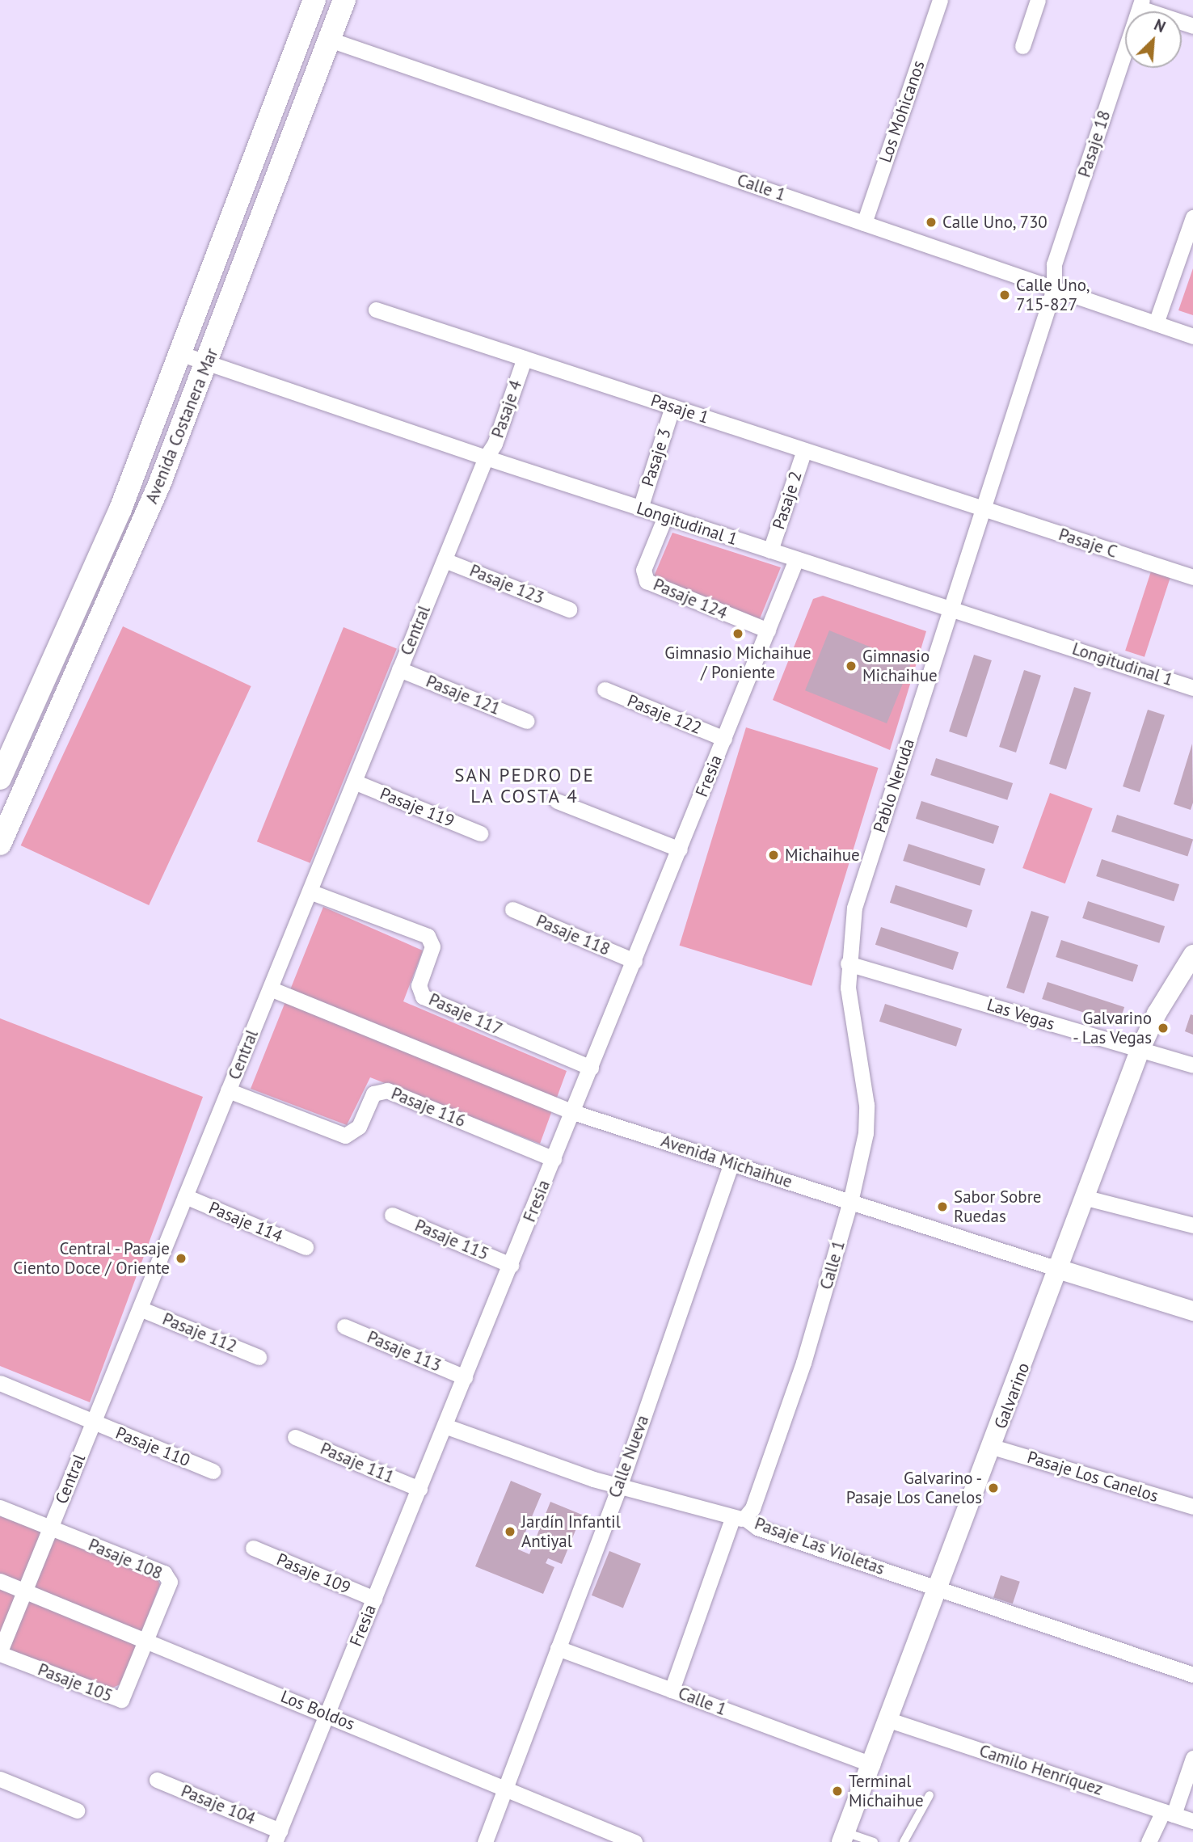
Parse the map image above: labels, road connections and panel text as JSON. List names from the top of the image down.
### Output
{
  "streets": {
    "main road": ["Avenida Costanera Mar"],
    "street": [
      "Los Mohicanos",
      "Pasaje 18",
      "Calle 1",
      "Pasaje 4",
      "Pasaje 1",
      "Pasaje 3",
      "Pasaje 2",
      "Longitudinal 1",
      "Pasaje C",
      "Pasaje 123",
      "Pasaje 124",
      "Central",
      "Pasaje 121",
      "Pasaje 122",
      "Fresia",
      "Pablo Neruda",
      "Pasaje 119",
      "Pasaje 118",
      "Pasaje 117",
      "Las Vegas",
      "Pasaje 116",
      "Avenida Michaihue",
      "Pasaje 114",
      "Pasaje 115",
      "Pasaje 112",
      "Pasaje 113",
      "Galvarino",
      "Pasaje 110",
      "Calle Nueva",
      "Pasaje 111",
      "Pasaje Los Canelos",
      "Pasaje Las Violetas",
      "Pasaje 108",
      "Pasaje 109",
      "Pasaje 105",
      "Los Boldos",
      "Camilo Henríquez",
      "Pasaje 104"
    ]
  },
  "crossings": [
    ["Los Mohicanos", "Calle 1"],
    ["Pasaje 18", "Calle 1"],
    ["Pasaje 18", "Pasaje 1"],
    ["Pasaje 18", "Pasaje C"],
    ["Pasaje 18", "Pablo Neruda"],
    ["Calle 1", "Avenida Costanera Mar"],
    ["Calle 1", "Pablo Neruda"],
    ["Calle 1", "Avenida Michaihue"],
    ["Calle 1", "Galvarino"],
    ["Calle 1", "Pasaje Las Violetas"],
    ["Pasaje 4", "Pasaje 1"],
    ["Pasaje 4", "Longitudinal 1"],
    ["Pasaje 4", "Central"],
    ["Pasaje 1", "Pasaje 3"],
    ["Pasaje 1", "Pasaje 2"],
    ["Pasaje 1", "Pasaje C"],
    ["Pasaje 1", "Pablo Neruda"],
    ["Avenida Costanera Mar", "Longitudinal 1"],
    ["Pasaje 3", "Longitudinal 1"],
    ["Pasaje 2", "Longitudinal 1"],
    ["Longitudinal 1", "Pasaje 124"],
    ["Longitudinal 1", "Central"],
    ["Longitudinal 1", "Fresia"],
    ["Longitudinal 1", "Pablo Neruda"],
    ["Pasaje C", "Pablo Neruda"],
    ["Pasaje 123", "Central"],
    ["Pasaje 124", "Fresia"],
    ["Central", "Pasaje 121"],
    ["Central", "Pasaje 119"],
    ["Central", "Pasaje 117"],
    ["Central", "Pasaje 116"],
    ["Central", "Avenida Michaihue"],
    ["Central", "Pasaje 114"],
    ["Central", "Pasaje 112"],
    ["Central", "Pasaje 110"],
    ["Central", "Pasaje 108"],
    ["Central", "Pasaje 105"],
    ["Central", "Los Boldos"],
    ["Pasaje 122", "Fresia"],
    ["Fresia", "Pasaje 118"],
    ["Fresia", "Pasaje 117"],
    ["Fresia", "Pasaje 116"],
    ["Fresia", "Avenida Michaihue"],
    ["Fresia", "Pasaje 115"],
    ["Fresia", "Pasaje 113"],
    ["Fresia", "Pasaje 111"],
    ["Fresia", "Pasaje Las Violetas"],
    ["Fresia", "Pasaje 109"],
    ["Fresia", "Los Boldos"],
    ["Fresia", "Pasaje 104"],
    ["Pablo Neruda", "Las Vegas"],
    ["Pablo Neruda", "Avenida Michaihue"],
    ["Las Vegas", "Galvarino"],
    ["Avenida Michaihue", "Galvarino"],
    ["Avenida Michaihue", "Calle Nueva"],
    ["Galvarino", "Pasaje Los Canelos"],
    ["Galvarino", "Pasaje Las Violetas"],
    ["Galvarino", "Camilo Henríquez"],
    ["Calle Nueva", "Pasaje Las Violetas"],
    ["Calle Nueva", "Los Boldos"],
    ["Pasaje 108", "Pasaje 105"],
    ["Pasaje 108", "Los Boldos"],
    ["Pasaje 105", "Los Boldos"]
  ],
  "districts": ["SAN PEDRO DE LA COSTA 4"],
  "places": [
    "Calle Uno, 730",
    "Calle Uno, 715-827",
    "Gimnasio Michaihue / Poniente",
    "Gimnasio Michaihue",
    "Michaihue",
    "Galvarino - Las Vegas",
    "Sabor Sobre Ruedas",
    "Central - Pasaje Ciento Doce / Oriente",
    "Galvarino - Pasaje Los Canelos",
    "Jardín Infantil Antiyal",
    "Terminal Michaihue"
  ],
  "north": "top right"
}
